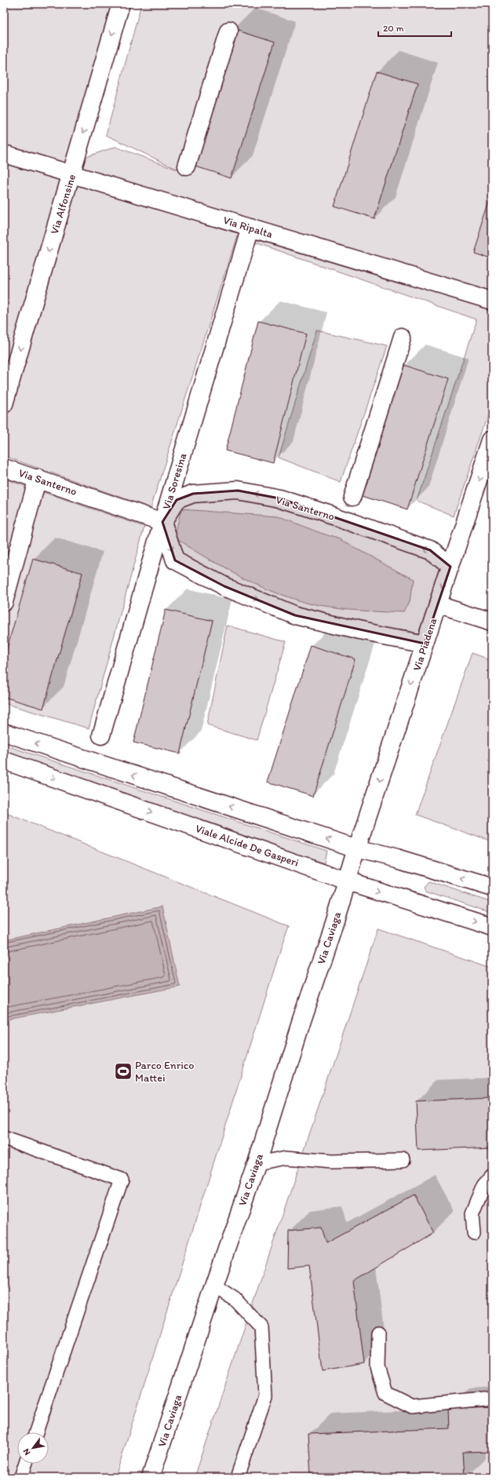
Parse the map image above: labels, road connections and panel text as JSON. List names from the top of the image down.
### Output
{
  "streets": {
    "street": [
      "Via Alfonsine",
      "Via Ripalta",
      "Via Soresina",
      "Via Santerno",
      "Via Piadena",
      "Viale Alcide De Gasperi",
      "Via Caviaga"
    ]
  },
  "crossings": [
    ["Via Alfonsine", "Via Ripalta"],
    ["Via Ripalta", "Via Soresina"],
    ["Via Soresina", "Via Santerno"],
    ["Via Santerno", "Via Piadena"],
    ["Via Piadena", "Viale Alcide De Gasperi"],
    ["Via Piadena", "Via Caviaga"],
    ["Viale Alcide De Gasperi", "Via Caviaga"]
  ],
  "one_way": ["Via Piadena"],
  "places": {
    "sports": ["Parco Enrico Mattei"]
  },
  "scale_bar": "20 m",
  "north": "bottom left"
}
